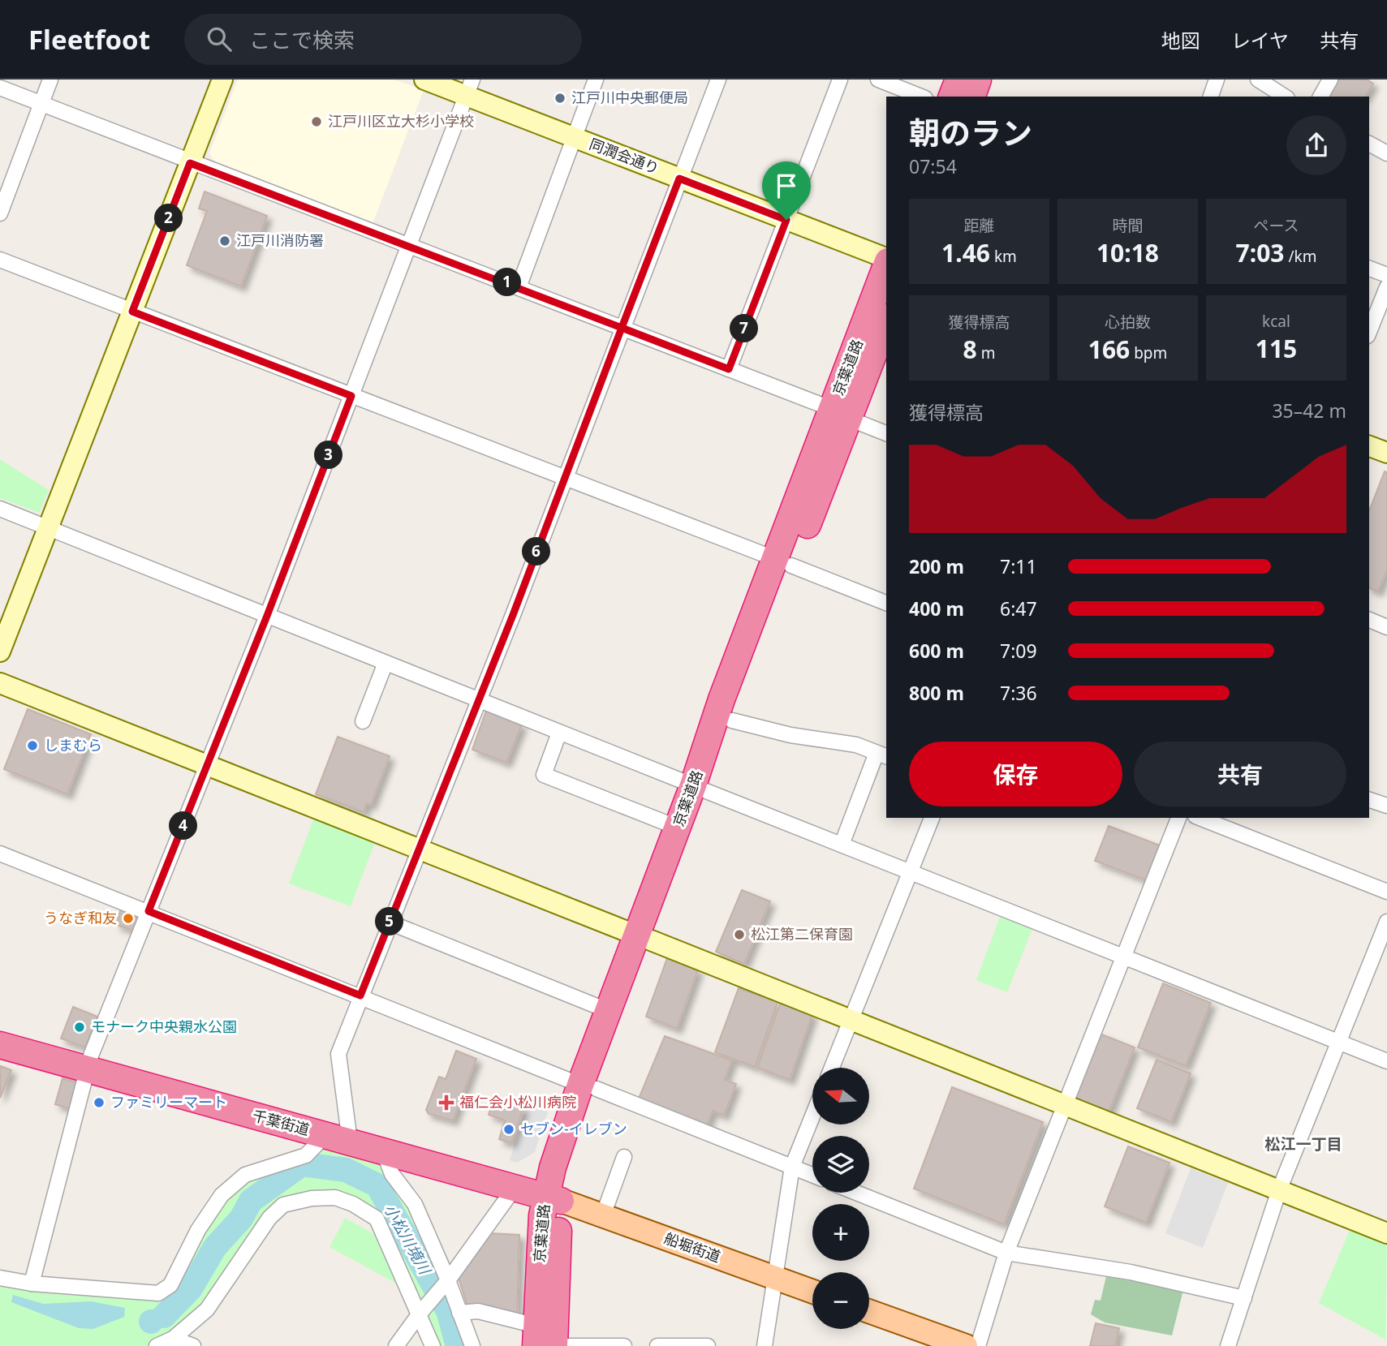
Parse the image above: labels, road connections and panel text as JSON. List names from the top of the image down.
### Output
{
  "streets": {
    "highway": ["京葉道路", "千葉街道"],
    "main road": ["船堀街道"],
    "street": ["同潤会通り"]
  },
  "crossings": [
    ["京葉道路", "千葉街道"],
    ["京葉道路", "船堀街道"],
    ["千葉街道", "船堀街道"]
  ],
  "districts": ["松江一丁目"],
  "water": ["小松川境川"],
  "places": {
    "other": [
      "江戸川中央郵便局",
      "江戸川区立大杉小学校",
      "江戸川消防署",
      "しまむら",
      "うなぎ和友",
      "松江第二保育園",
      "モナーク中央親水公園",
      "ファミリーマート",
      "セブン-イレブン"
    ],
    "health": ["福仁会小松川病院"]
  },
  "north": "left",
  "page": {
    "header": "Fleetfoot",
    "search": "ここで検索",
    "nav": ["地図", "レイヤ", "共有"],
    "heading": ["朝のラン", "07:54"],
    "stats": [
      ["距離", "1.46 km"],
      ["時間", "10:18"],
      ["ペース", "7:03 /km"],
      ["獲得標高", "8 m"],
      ["心拍数", "166 bpm"],
      ["kcal", "115"]
    ],
    "pins": [
      "2",
      "1",
      "7",
      "3",
      "6",
      "4",
      "5"
    ],
    "chart": ["獲得標高", "35–42 m"],
    "list": [
      {
        "name": "200 m",
        "note": "7:11"
      },
      {
        "name": "400 m",
        "note": "6:47"
      },
      {
        "name": "600 m",
        "note": "7:09"
      },
      {
        "name": "800 m",
        "note": "7:36"
      }
    ],
    "buttons": ["保存", "共有"],
    "map_buttons": ["+", "−"]
  }
}
